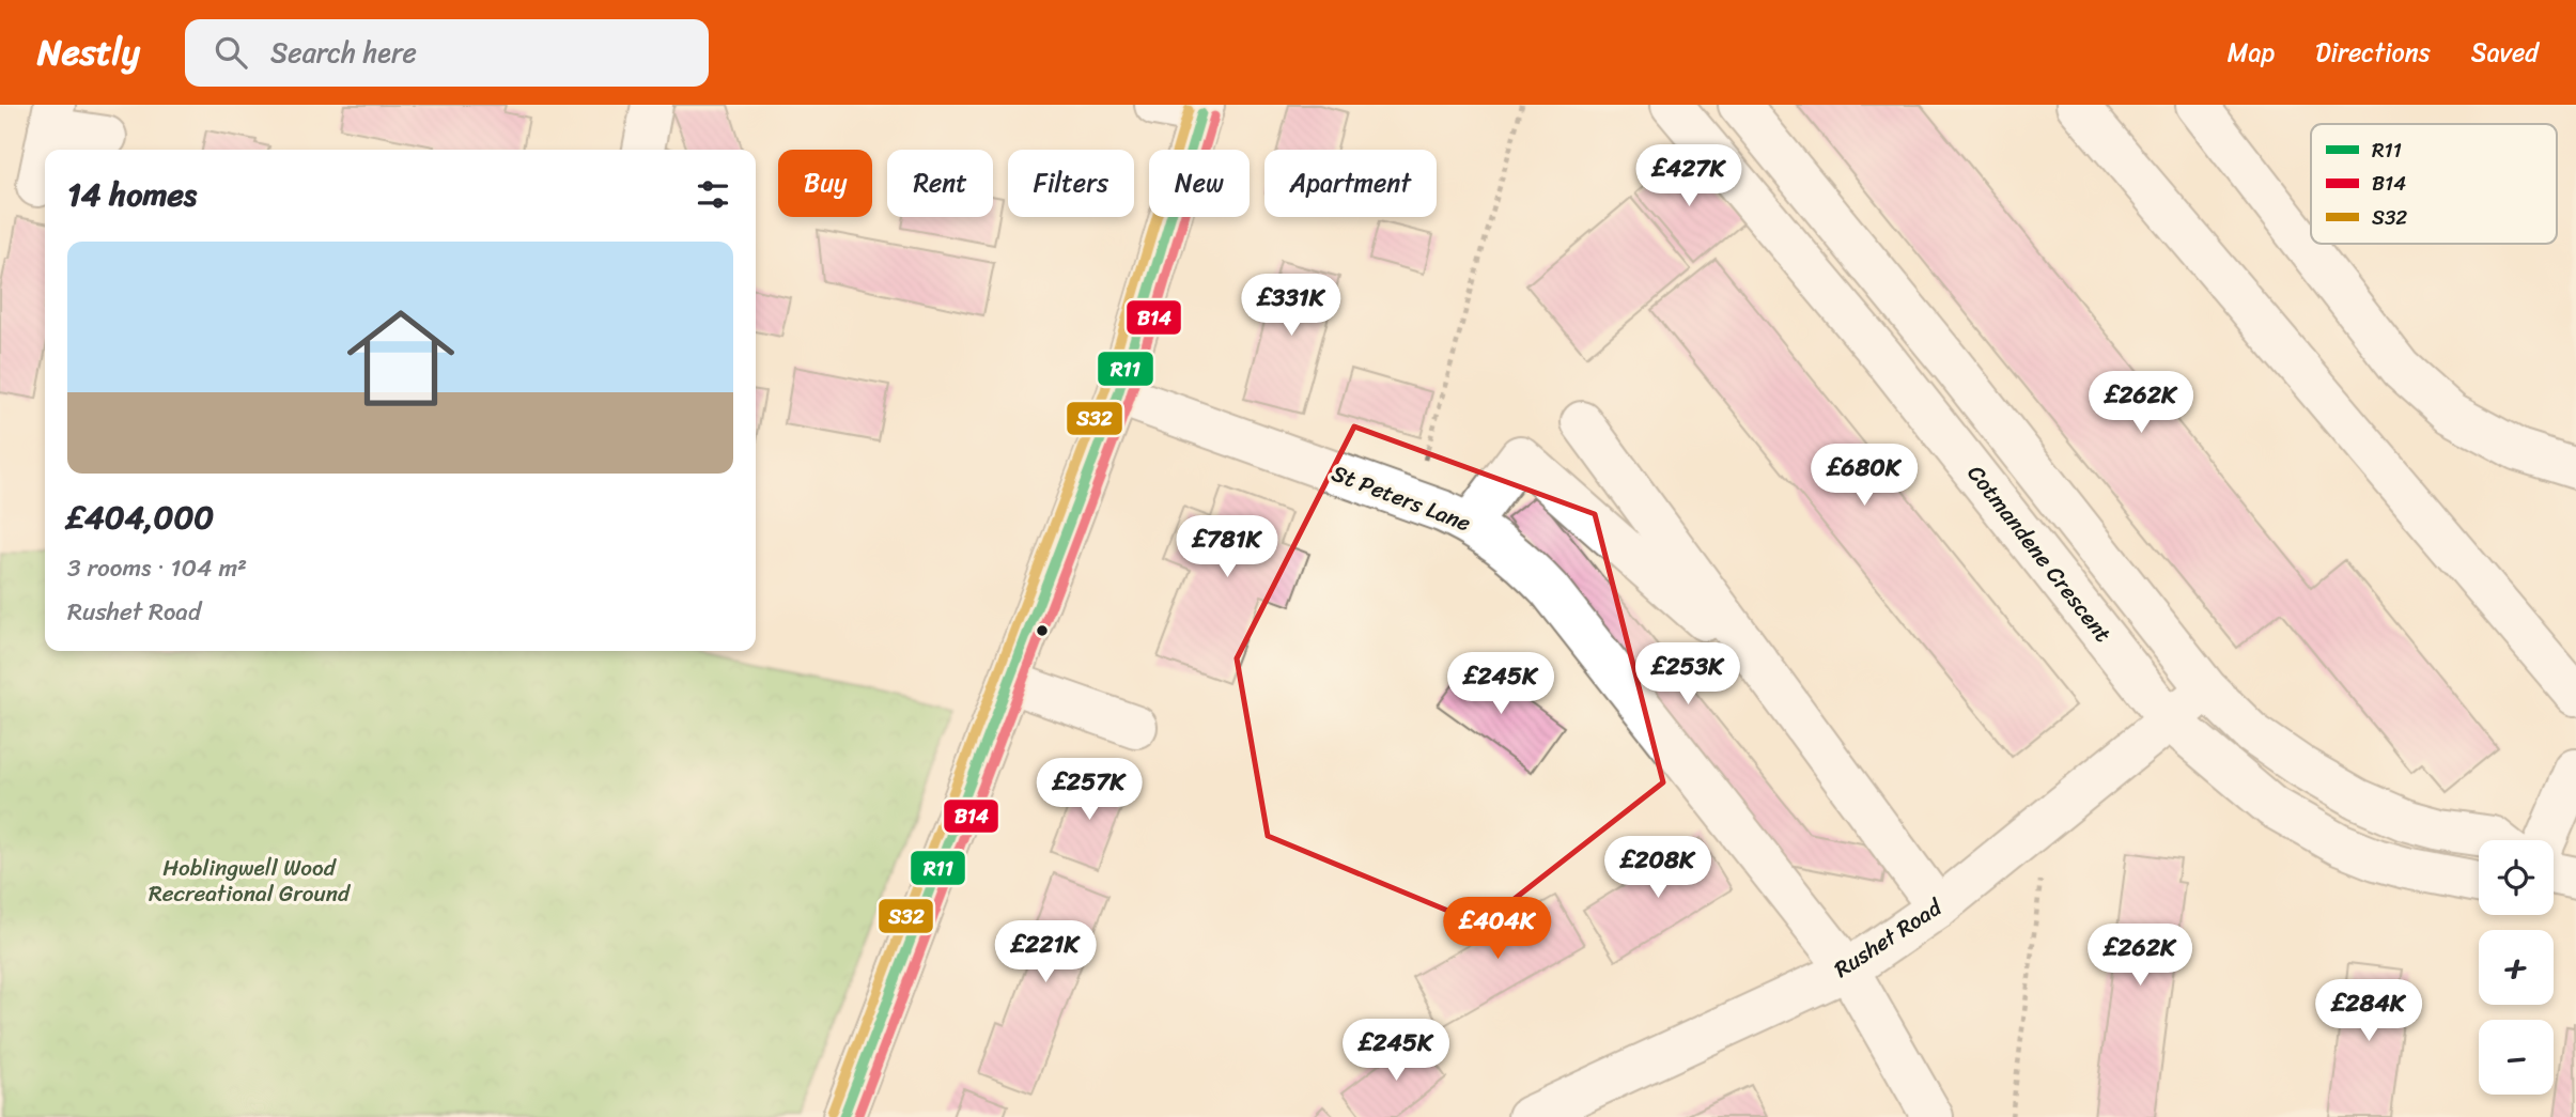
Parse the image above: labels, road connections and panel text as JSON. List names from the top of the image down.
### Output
{
  "streets": {
    "street": ["St Peters Lane", "Cotmandene Crescent", "Rushet Road"]
  },
  "crossings": [
    ["St Peters Lane", "Rushet Road"],
    ["Cotmandene Crescent", "Rushet Road"]
  ],
  "parks": ["Hoblingwell Wood Recreational Ground"],
  "lines": ["transit line S32", "transit line R11", "transit line B14"],
  "legend": ["R11", "B14", "S32"],
  "page": {
    "header": "Nestly",
    "search": "Search here",
    "nav": ["Map", "Directions", "Saved"],
    "price": [
      "£427K",
      "£331K",
      "£262K",
      "£680K",
      "£781K",
      "£253K",
      "£245K",
      "£257K",
      "£208K",
      "£404K",
      "£221K",
      "£262K",
      "£284K",
      "£245K"
    ],
    "chip": [
      "Buy",
      "Rent",
      "Filters",
      "New",
      "Apartment"
    ],
    "heading": "14 homes",
    "list": [
      {
        "name": "£404,000",
        "note": "3 rooms · 104 m² · Rushet Road"
      }
    ],
    "map_buttons": ["+", "−"]
  }
}
